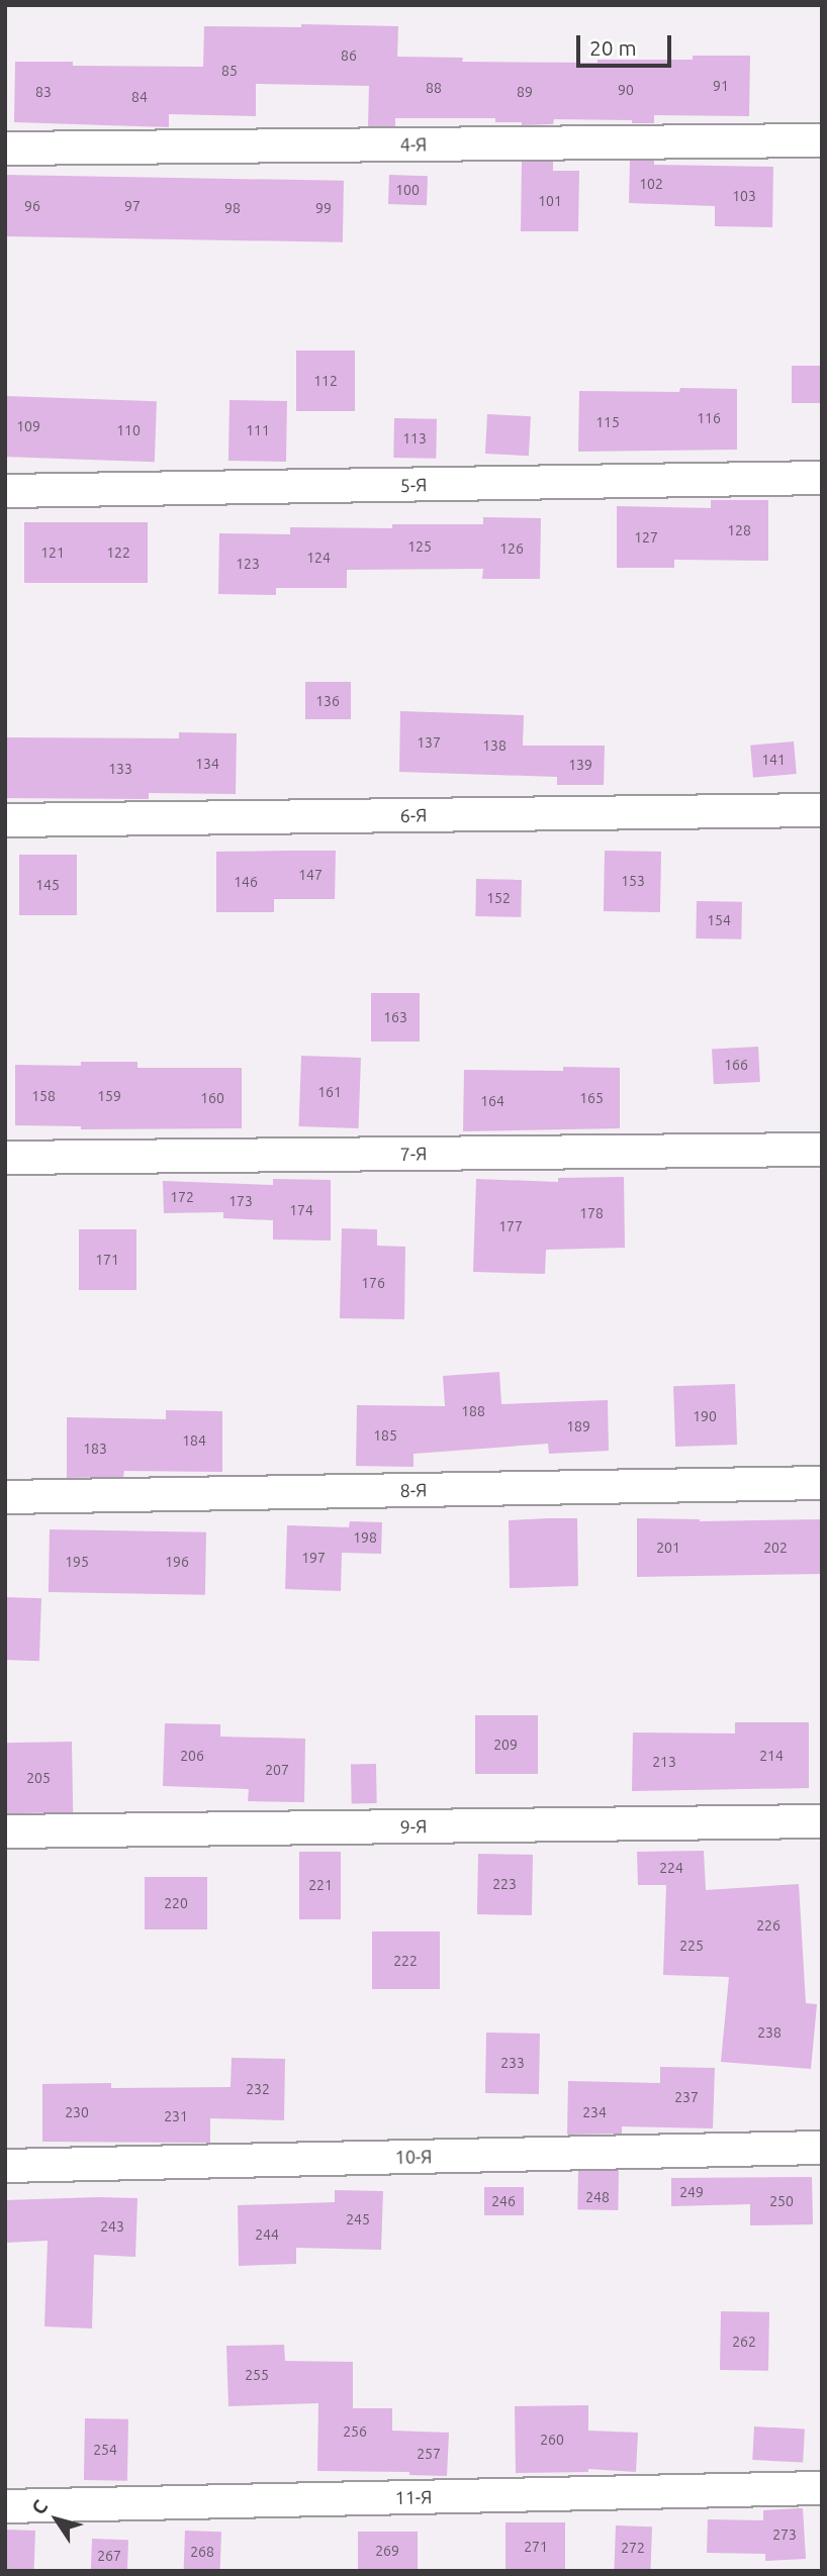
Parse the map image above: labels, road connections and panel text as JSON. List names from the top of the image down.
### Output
{
  "streets": {
    "street": [
      "4-Я",
      "5-Я",
      "6-Я",
      "7-Я",
      "8-Я",
      "9-Я",
      "10-Я",
      "11-Я"
    ]
  },
  "house_numbers": [
    "86",
    "85",
    "91",
    "88",
    "90",
    "83",
    "89",
    "84",
    "102",
    "100",
    "103",
    "101",
    "96",
    "97",
    "98",
    "99",
    "112",
    "116",
    "115",
    "109",
    "110",
    "111",
    "113",
    "128",
    "127",
    "125",
    "126",
    "121",
    "122",
    "124",
    "123",
    "136",
    "137",
    "138",
    "141",
    "134",
    "139",
    "133",
    "147",
    "153",
    "146",
    "145",
    "152",
    "154",
    "163",
    "166",
    "161",
    "158",
    "159",
    "160",
    "165",
    "164",
    "172",
    "173",
    "174",
    "178",
    "177",
    "171",
    "176",
    "188",
    "190",
    "189",
    "185",
    "184",
    "183",
    "198",
    "201",
    "202",
    "197",
    "195",
    "196",
    "209",
    "206",
    "214",
    "213",
    "207",
    "205",
    "224",
    "223",
    "221",
    "220",
    "226",
    "225",
    "222",
    "238",
    "233",
    "232",
    "237",
    "230",
    "234",
    "231",
    "249",
    "248",
    "246",
    "250",
    "245",
    "243",
    "244",
    "262",
    "255",
    "256",
    "260",
    "254",
    "257",
    "273",
    "271",
    "272",
    "269",
    "268",
    "267"
  ],
  "scale_bar": "20 m",
  "north": "top left"
}
